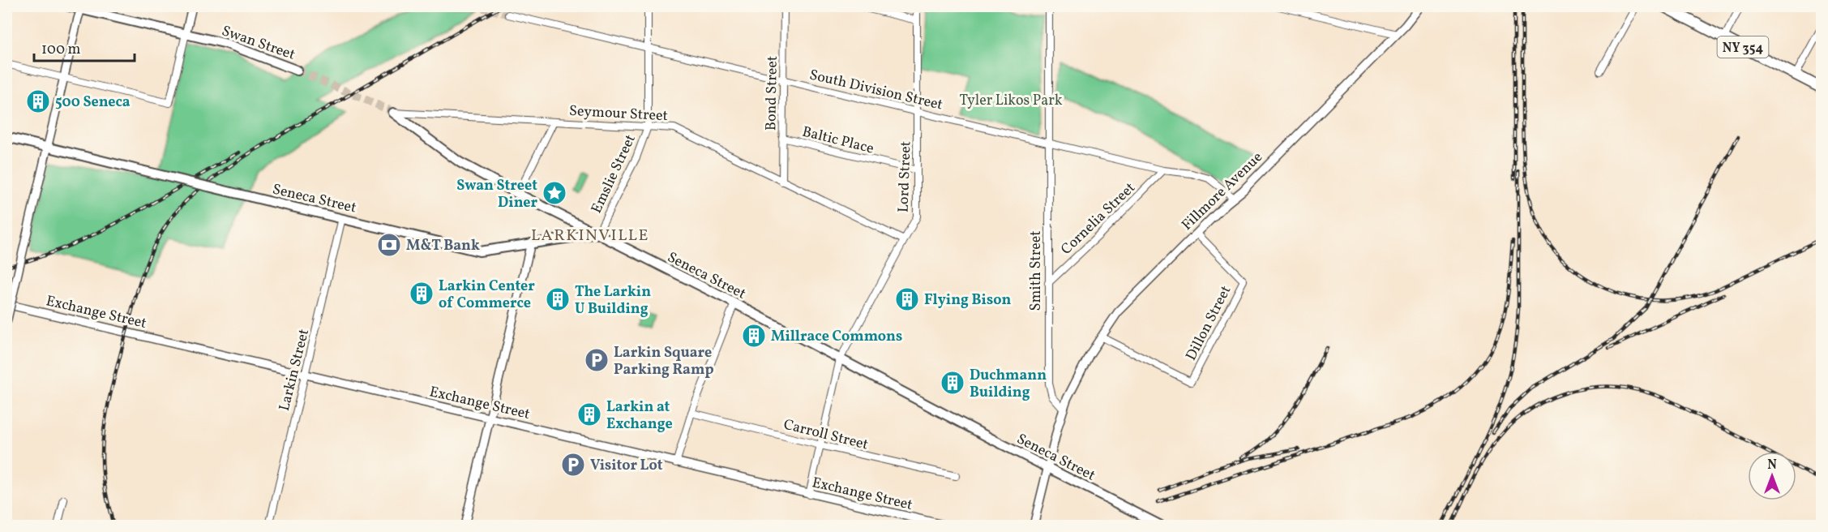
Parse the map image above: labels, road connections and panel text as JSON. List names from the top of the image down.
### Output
{
  "streets": {
    "main road": ["Swan Street", "NY 354", "Seneca Street"],
    "street": [
      "South Division Street",
      "Bond Street",
      "Seymour Street",
      "Baltic Place",
      "Emslie Street",
      "Lord Street",
      "Fillmore Avenue",
      "Cornelia Street",
      "Smith Street",
      "Exchange Street",
      "Dillon Street",
      "Larkin Street",
      "Carroll Street"
    ]
  },
  "crossings": [
    ["South Division Street", "Bond Street"],
    ["South Division Street", "Emslie Street"],
    ["South Division Street", "Lord Street"],
    ["South Division Street", "Fillmore Avenue"],
    ["South Division Street", "Cornelia Street"],
    ["South Division Street", "Smith Street"],
    ["Bond Street", "Seymour Street"],
    ["Bond Street", "Baltic Place"],
    ["Seymour Street", "Emslie Street"],
    ["Seymour Street", "Lord Street"],
    ["Baltic Place", "Lord Street"],
    ["Emslie Street", "Seneca Street"],
    ["Lord Street", "Seneca Street"],
    ["Lord Street", "Exchange Street"],
    ["Lord Street", "Carroll Street"],
    ["Fillmore Avenue", "Smith Street"],
    ["Fillmore Avenue", "Dillon Street"],
    ["Seneca Street", "Larkin Street"],
    ["Cornelia Street", "Smith Street"],
    ["Exchange Street", "Larkin Street"]
  ],
  "districts": ["LARKINVILLE"],
  "parks": ["Tyler Likos Park"],
  "places": {
    "building": [
      "500 Seneca",
      "Larkin Center of Commerce",
      "The Larkin U Building",
      "Flying Bison",
      "Millrace Commons",
      "Duchmann Building",
      "Larkin at Exchange"
    ],
    "place": ["Swan Street Diner"],
    "bank": ["M&T Bank"],
    "parking": ["Larkin Square Parking Ramp", "Visitor Lot"]
  },
  "scale_bar": "100 m",
  "north": "top"
}
